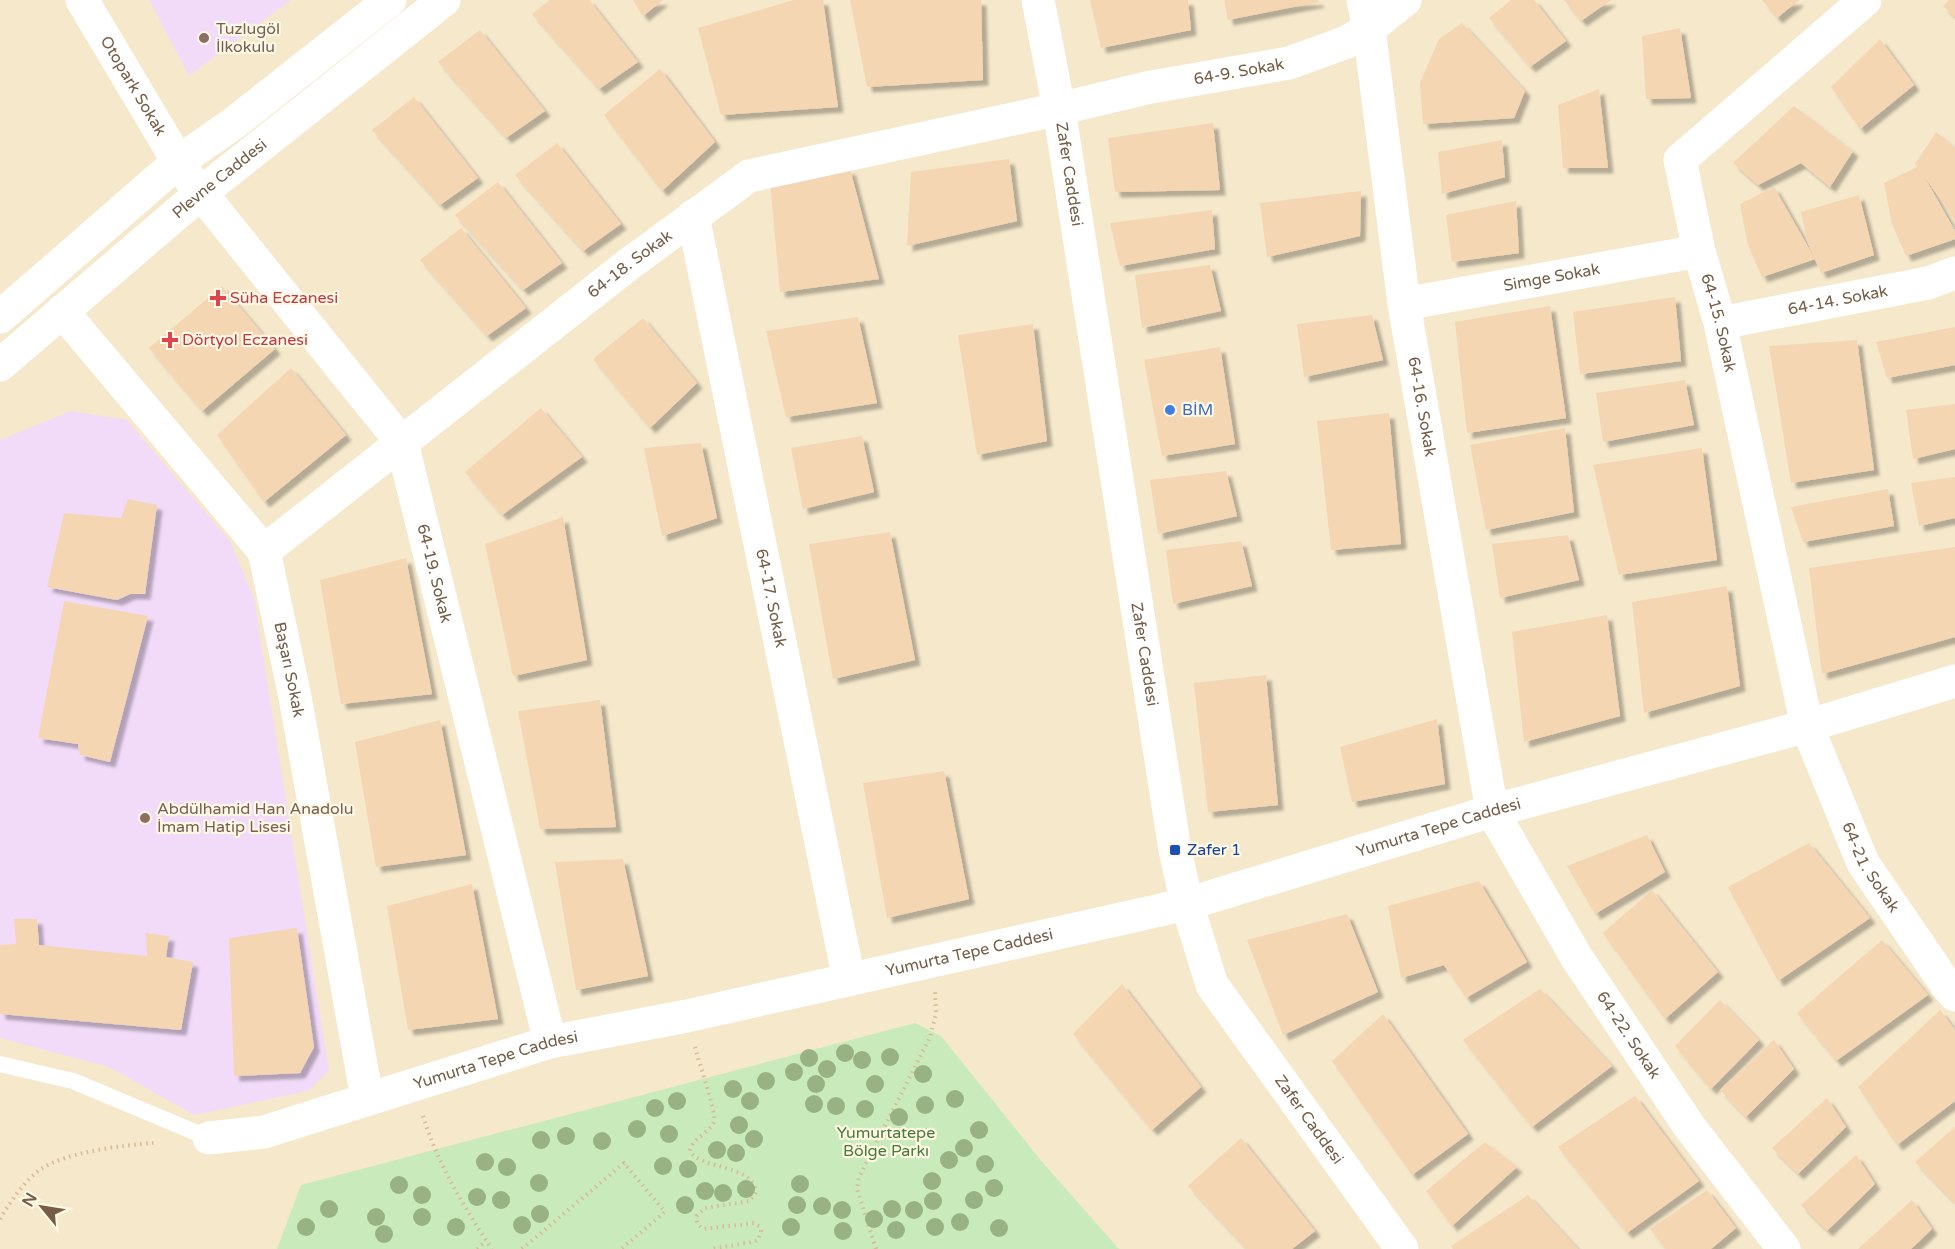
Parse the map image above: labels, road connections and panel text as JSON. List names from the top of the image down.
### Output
{
  "streets": {
    "street": [
      "64-9. Sokak",
      "Otopark Sokak",
      "Zafer Caddesi",
      "Plevne Caddesi",
      "64-18. Sokak",
      "Simge Sokak",
      "64-14. Sokak",
      "64-15. Sokak",
      "64-16. Sokak",
      "64-19. Sokak",
      "64-17. Sokak",
      "Başarı Sokak",
      "Yumurta Tepe Caddesi",
      "64-21. Sokak",
      "64-22. Sokak"
    ]
  },
  "crossings": [
    ["64-9. Sokak", "Zafer Caddesi"],
    ["64-9. Sokak", "64-18. Sokak"],
    ["64-9. Sokak", "64-16. Sokak"],
    ["Otopark Sokak", "Plevne Caddesi"],
    ["Otopark Sokak", "64-19. Sokak"],
    ["Zafer Caddesi", "64-18. Sokak"],
    ["Zafer Caddesi", "Yumurta Tepe Caddesi"],
    ["Plevne Caddesi", "64-19. Sokak"],
    ["Plevne Caddesi", "Başarı Sokak"],
    ["64-18. Sokak", "64-19. Sokak"],
    ["64-18. Sokak", "64-17. Sokak"],
    ["64-18. Sokak", "Başarı Sokak"],
    ["Simge Sokak", "64-15. Sokak"],
    ["Simge Sokak", "64-16. Sokak"],
    ["64-14. Sokak", "64-15. Sokak"],
    ["64-15. Sokak", "Yumurta Tepe Caddesi"],
    ["64-15. Sokak", "64-21. Sokak"],
    ["64-16. Sokak", "Yumurta Tepe Caddesi"],
    ["64-16. Sokak", "64-22. Sokak"],
    ["64-19. Sokak", "Yumurta Tepe Caddesi"],
    ["64-17. Sokak", "Yumurta Tepe Caddesi"],
    ["Başarı Sokak", "Yumurta Tepe Caddesi"],
    ["Yumurta Tepe Caddesi", "64-21. Sokak"],
    ["Yumurta Tepe Caddesi", "64-22. Sokak"]
  ],
  "parks": ["Yumurtatepe Bölge Parkı"],
  "places": {
    "other": ["Tuzlugöl İlkokulu", "BİM", "Abdülhamid Han Anadolu İmam Hatip Lisesi"],
    "health": ["Süha Eczanesi", "Dörtyol Eczanesi"],
    "transit": ["Zafer 1"]
  },
  "north": "top left"
}
